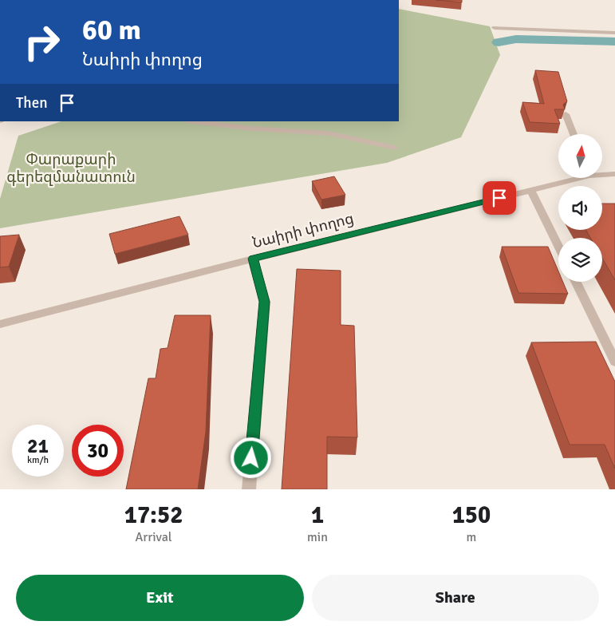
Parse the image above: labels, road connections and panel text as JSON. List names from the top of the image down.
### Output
{
  "streets": {
    "street": ["Նաիրի փողոց"]
  },
  "parks": ["Փարաքարի գերեզմանատուն"],
  "north": "top",
  "page": {
    "turn": ["60 m", "Նաիրի փողոց"],
    "then": "Then",
    "speed": "21 km/h",
    "limit": "30",
    "eta": [
      "17:52",
      "Arrival",
      "1",
      "min",
      "150",
      "m"
    ],
    "buttons": ["Exit", "Share"]
  }
}
